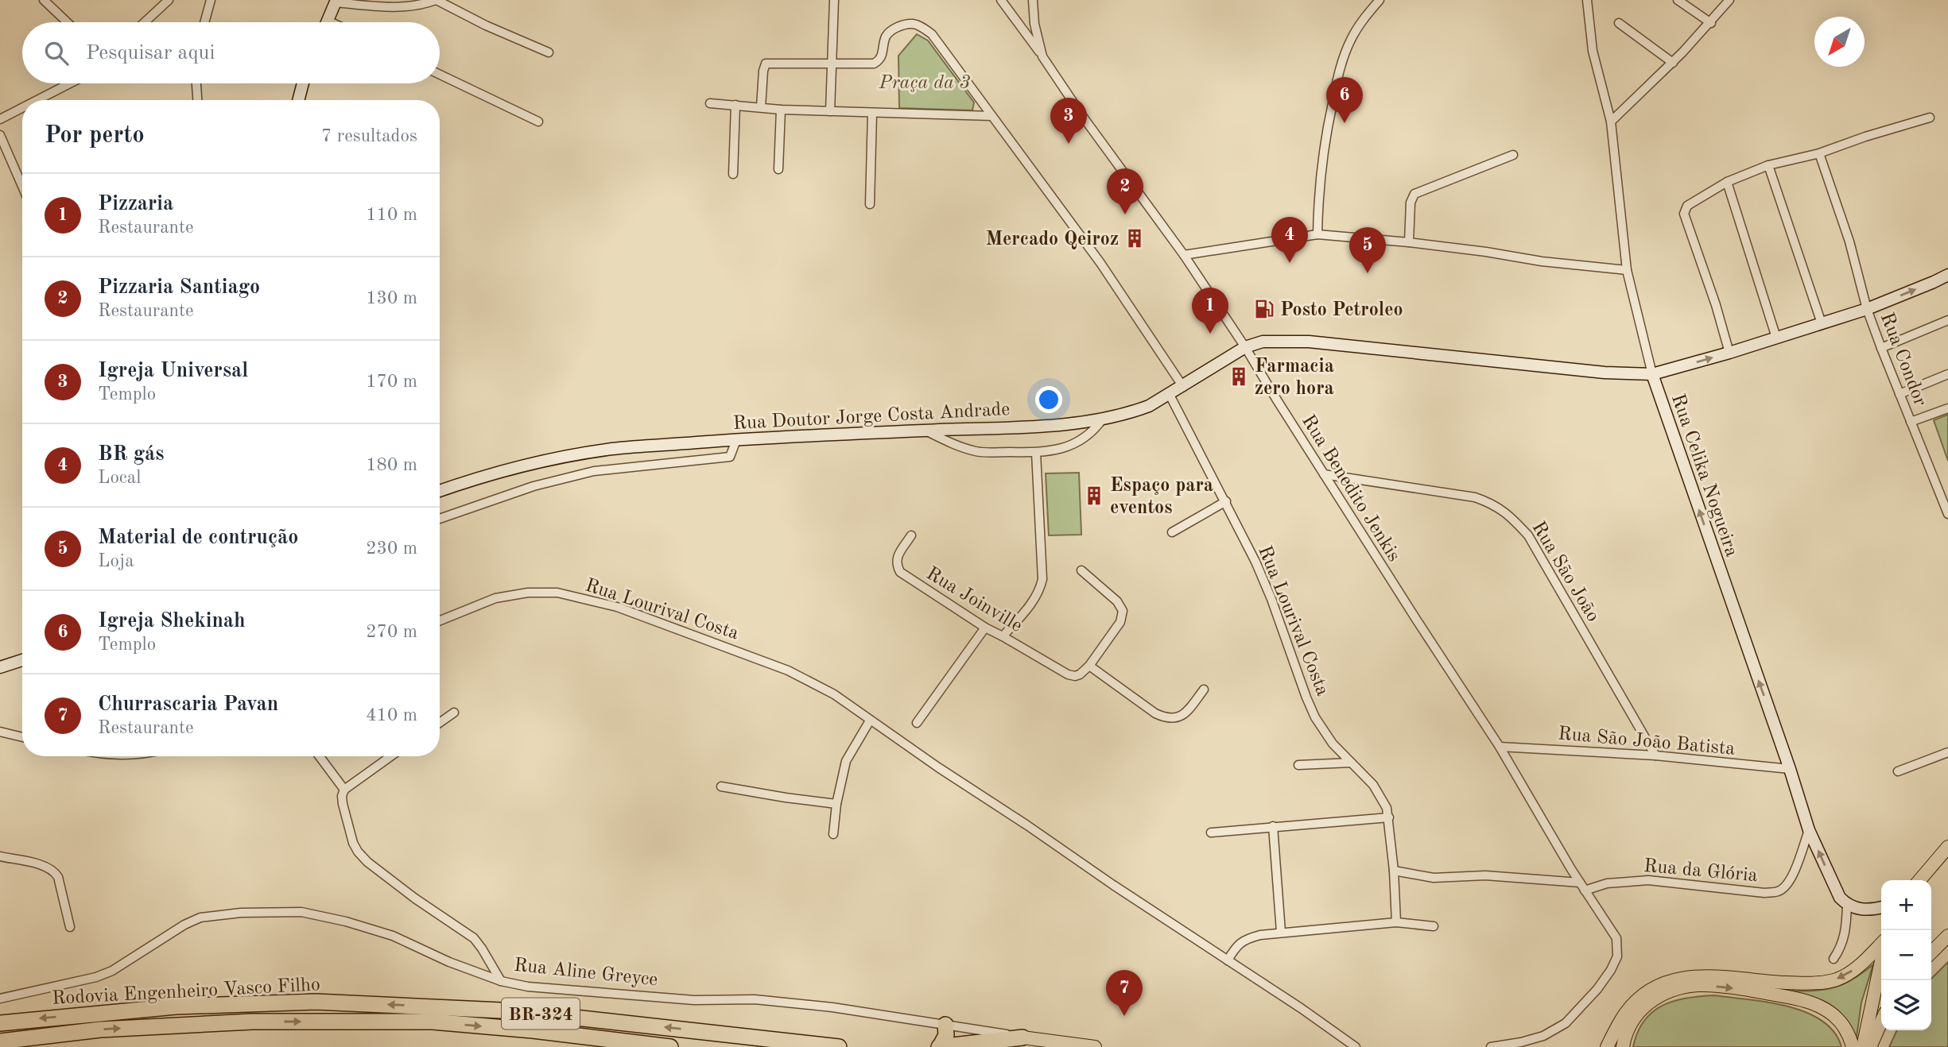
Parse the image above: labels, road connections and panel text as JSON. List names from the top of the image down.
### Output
{
  "streets": {
    "highway": ["Rodovia Engenheiro Vasco Filho", "BR-324"],
    "main road": ["Rua Doutor Jorge Costa Andrade", "Rua Celika Nogueira", "Rua Aline Greyce"],
    "street": [
      "Rua Condor",
      "Rua Benedito Jenkis",
      "Rua São João",
      "Rua Joinville",
      "Rua Lourival Costa",
      "Rua São João Batista",
      "Rua da Glória"
    ]
  },
  "crossings": [
    ["Rua Condor", "Rua Doutor Jorge Costa Andrade"],
    ["Rua Doutor Jorge Costa Andrade", "Rua Celika Nogueira"],
    ["Rua Doutor Jorge Costa Andrade", "Rua Benedito Jenkis"],
    ["Rua Doutor Jorge Costa Andrade", "Rua Lourival Costa"],
    ["Rua Celika Nogueira", "Rua São João Batista"],
    ["Rua Celika Nogueira", "Rua da Glória"],
    ["Rua Benedito Jenkis", "Rua São João"],
    ["Rua Benedito Jenkis", "Rua São João Batista"],
    ["Rua Benedito Jenkis", "Rua da Glória"],
    ["Rua São João", "Rua São João Batista"],
    ["Rua Lourival Costa", "Rua da Glória"]
  ],
  "one_way": ["Rua Celika Nogueira"],
  "parks": ["Praça da 3"],
  "places": {
    "building": ["Mercado Qeiroz", "Farmacia zero hora", "Espaço para eventos"],
    "fuel station": ["Posto Petroleo"]
  },
  "north": "bottom left",
  "page": {
    "search": "Pesquisar aqui",
    "pins": [
      "6",
      "3",
      "2",
      "4",
      "5",
      "1",
      "7"
    ],
    "heading": ["Por perto", "7 resultados"],
    "list": [
      {
        "mark": "1",
        "name": "Pizzaria",
        "note": "Restaurante",
        "value": "110 m"
      },
      {
        "mark": "2",
        "name": "Pizzaria Santiago",
        "note": "Restaurante",
        "value": "130 m"
      },
      {
        "mark": "3",
        "name": "Igreja Universal",
        "note": "Templo",
        "value": "170 m"
      },
      {
        "mark": "4",
        "name": "BR gás",
        "note": "Local",
        "value": "180 m"
      },
      {
        "mark": "5",
        "name": "Material de contrução",
        "note": "Loja",
        "value": "230 m"
      },
      {
        "mark": "6",
        "name": "Igreja Shekinah",
        "note": "Templo",
        "value": "270 m"
      },
      {
        "mark": "7",
        "name": "Churrascaria Pavan",
        "note": "Restaurante",
        "value": "410 m"
      }
    ],
    "map_buttons": ["+", "−"]
  }
}
